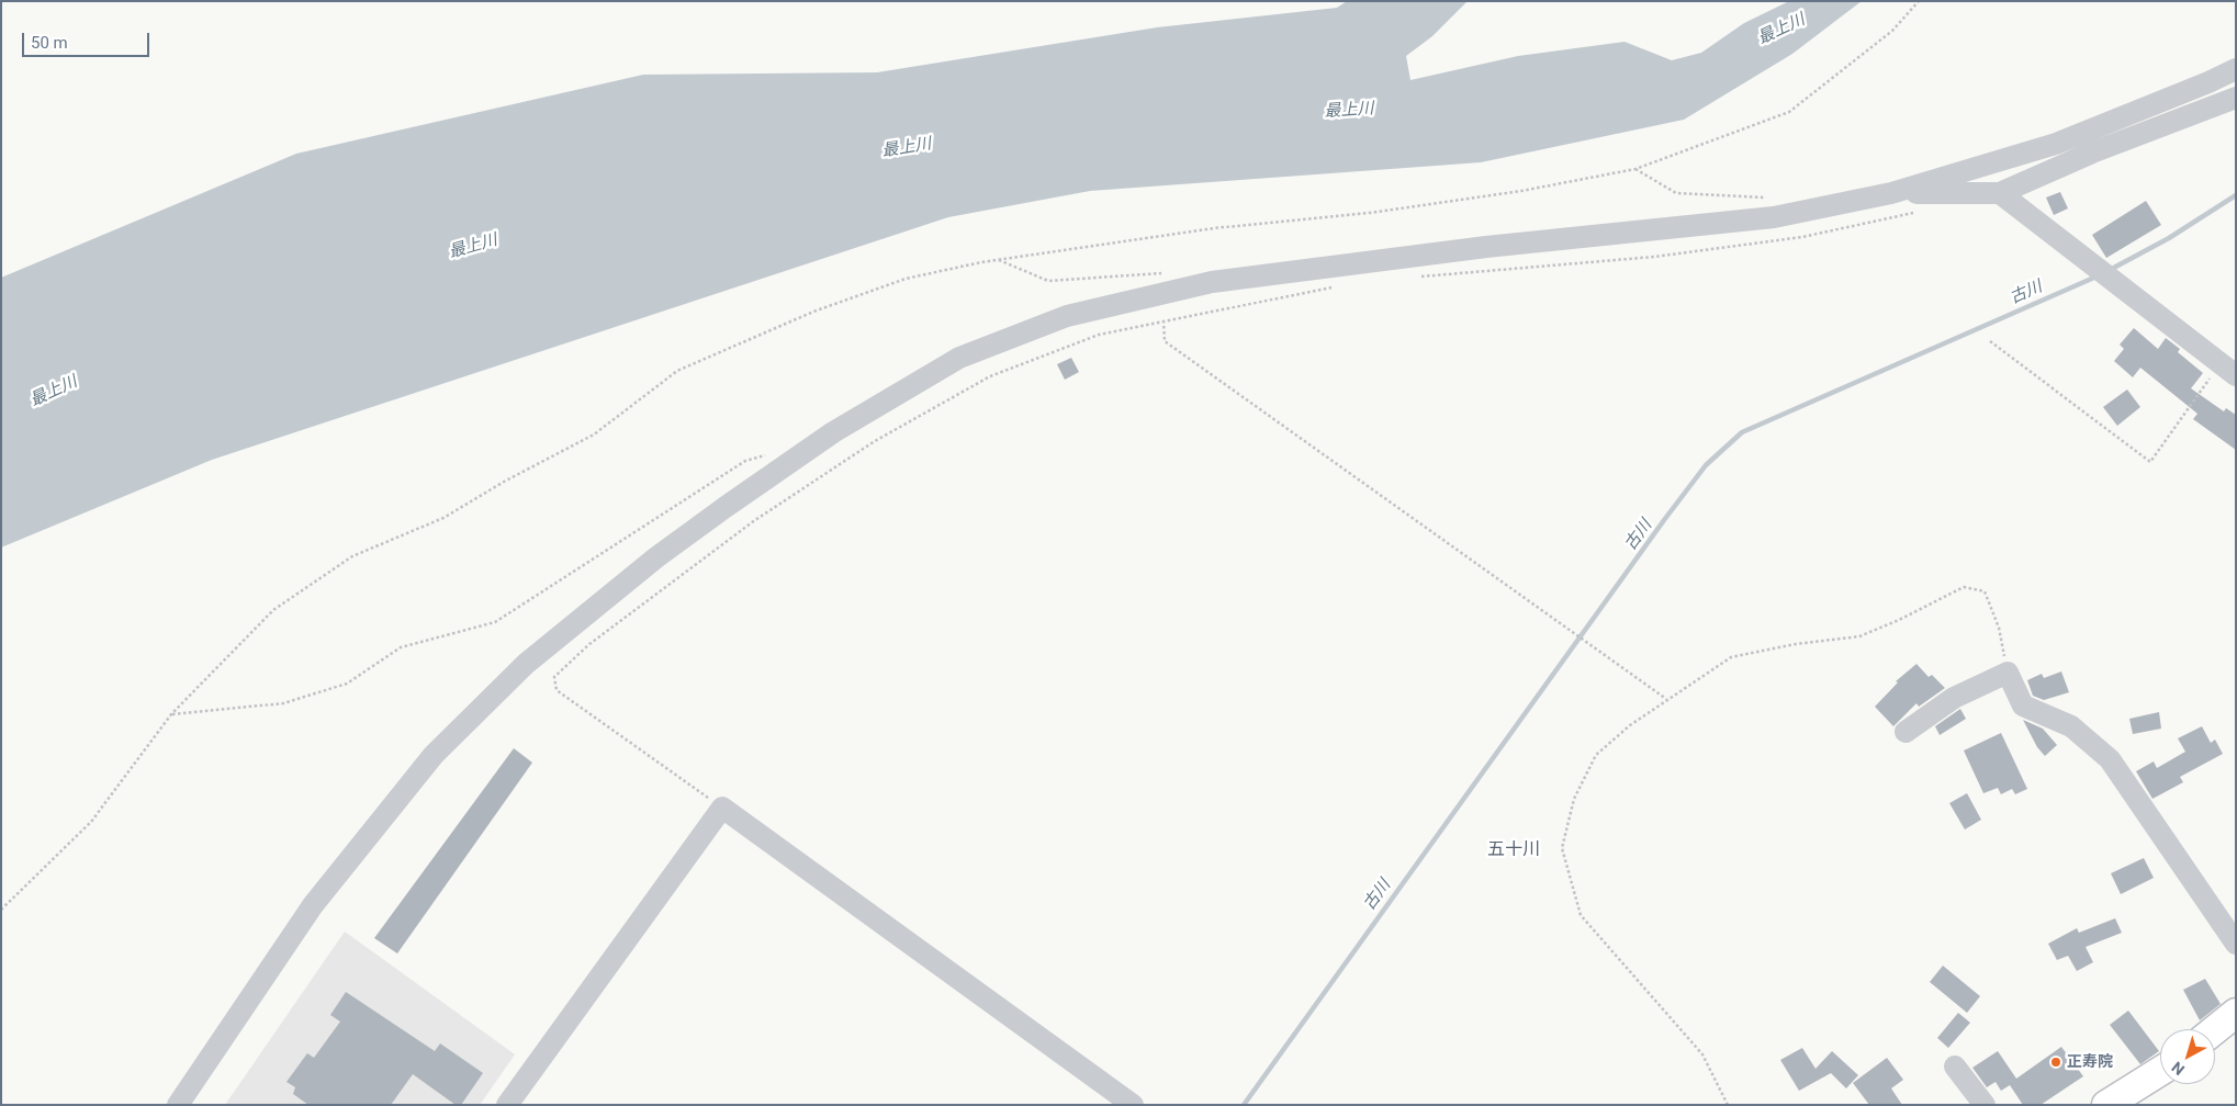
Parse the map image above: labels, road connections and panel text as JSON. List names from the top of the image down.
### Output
{
  "districts": ["五十川"],
  "water": ["最上川", "古川"],
  "places": ["正寿院"],
  "scale_bar": "50 m",
  "north": "bottom left"
}
